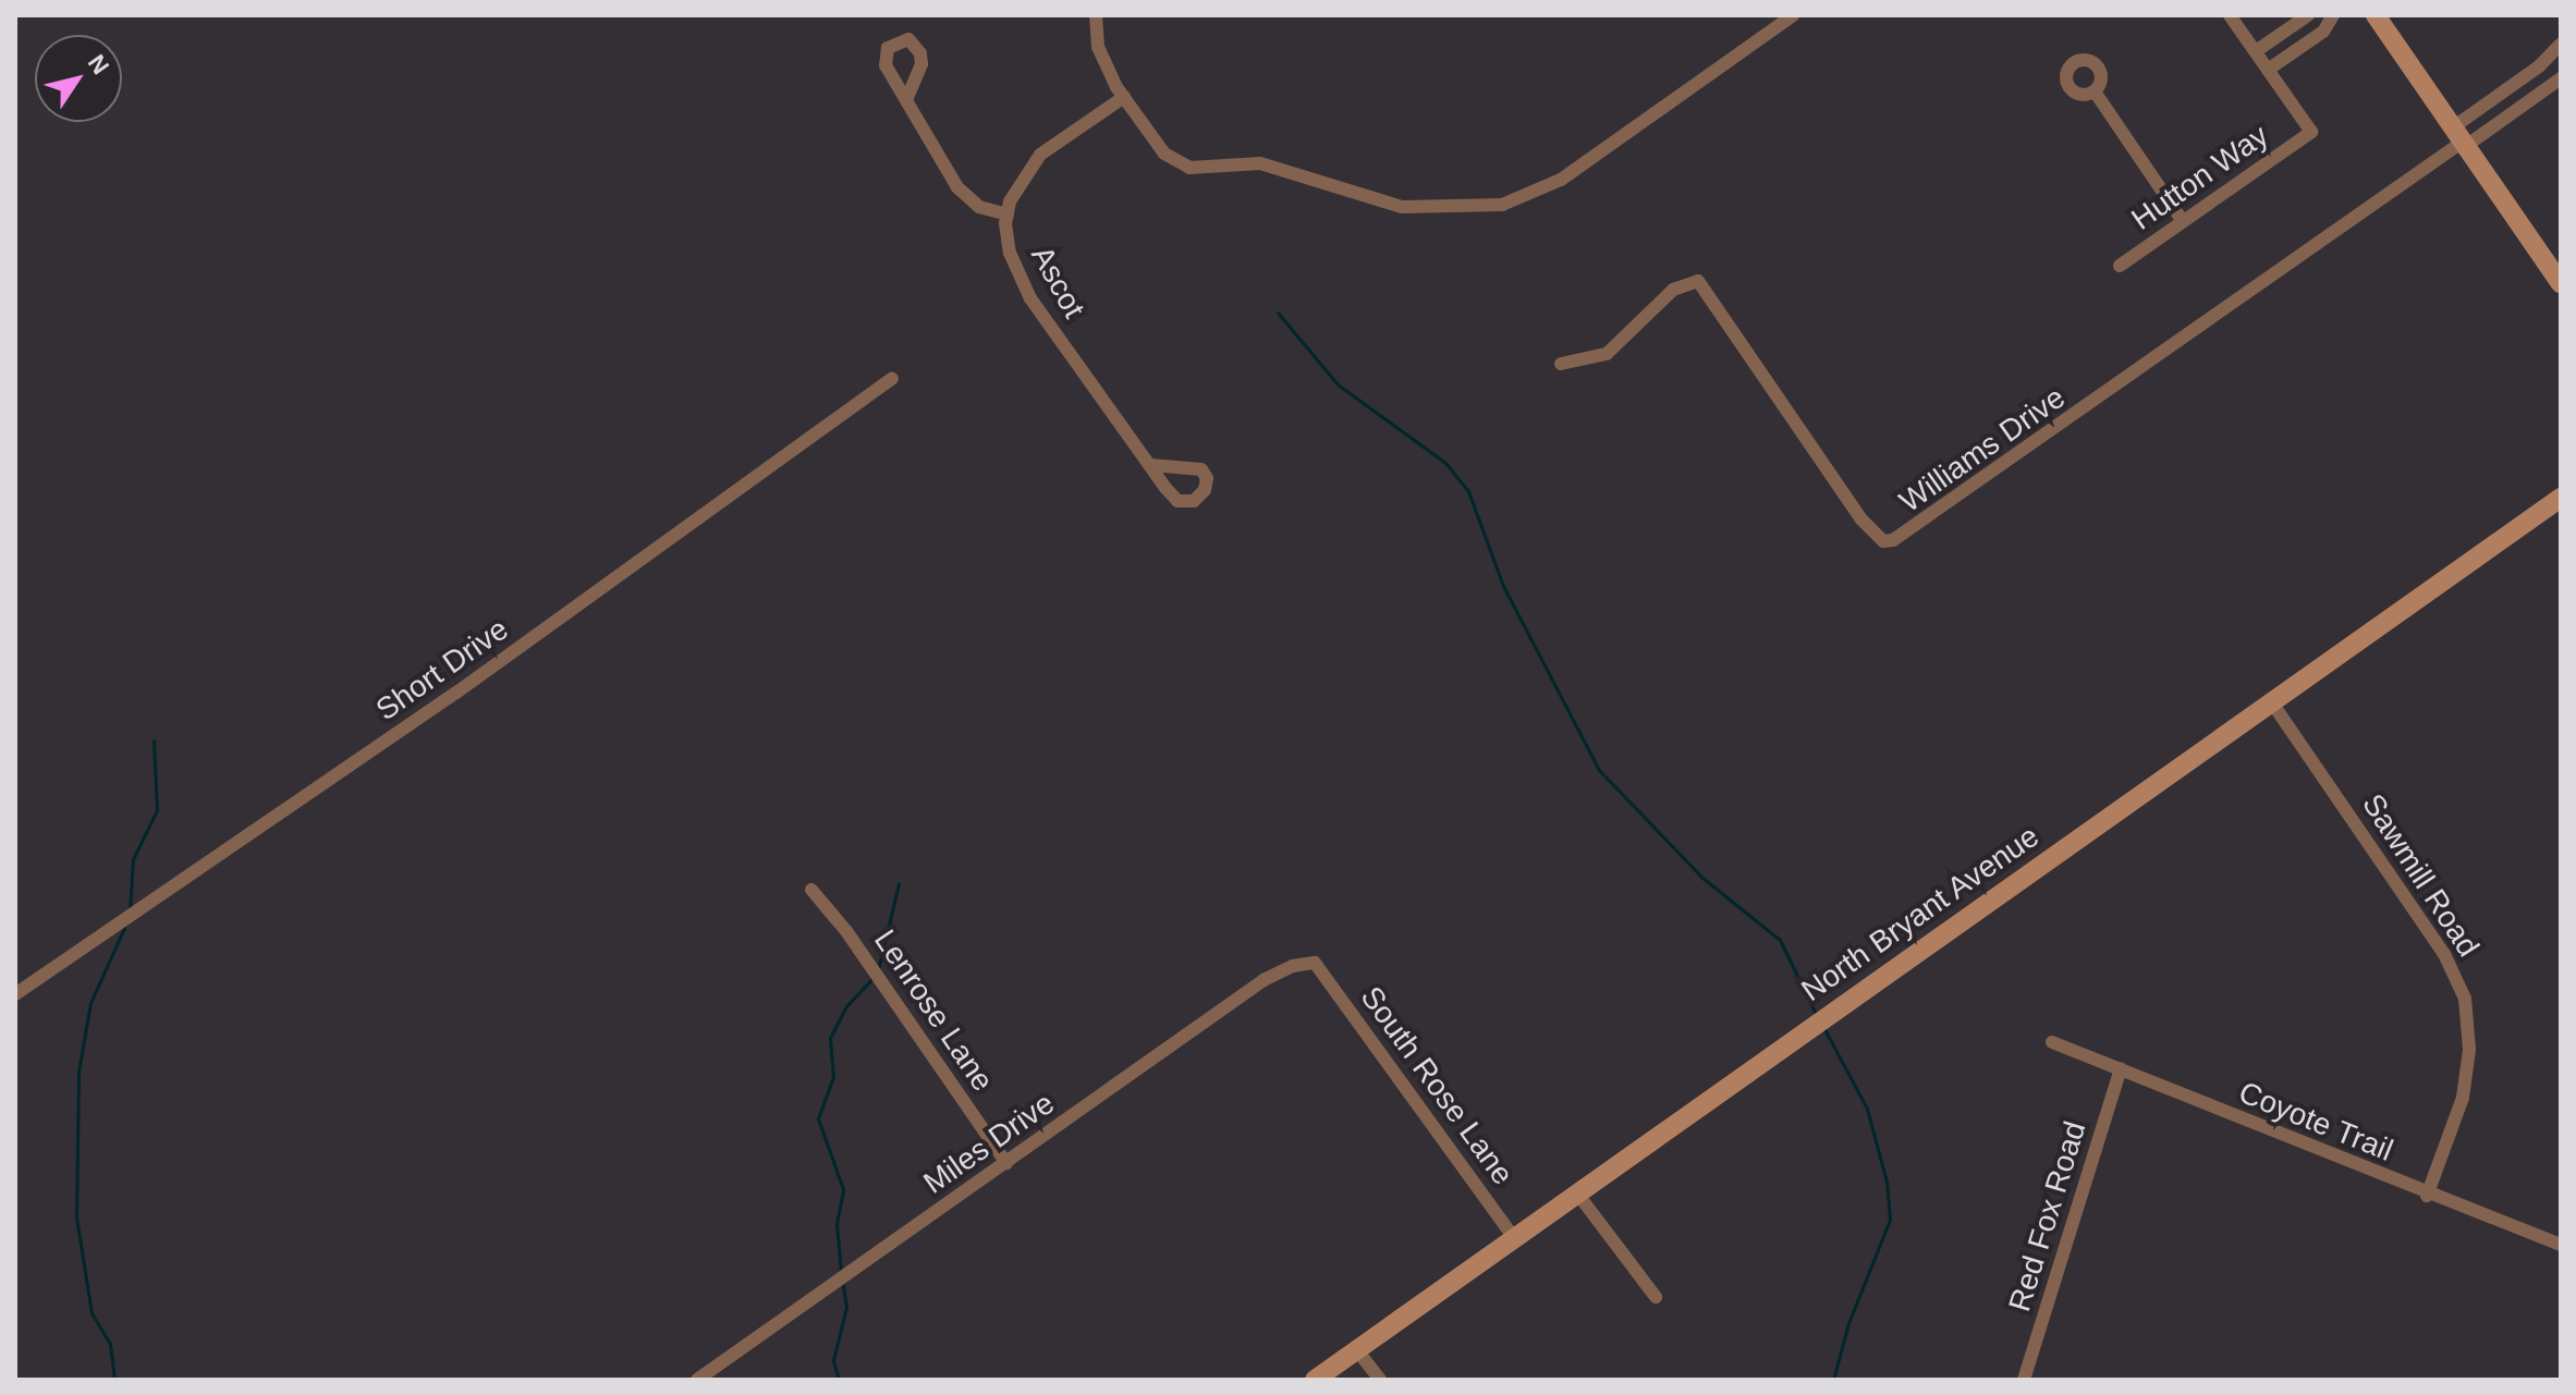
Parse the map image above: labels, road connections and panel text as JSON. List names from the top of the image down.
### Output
{
  "streets": {
    "street": [
      "Hutton Way",
      "Ascot",
      "Williams Drive",
      "Short Drive",
      "Sawmill Road",
      "North Bryant Avenue",
      "Lenrose Lane",
      "South Rose Lane",
      "Coyote Trail",
      "Miles Drive",
      "Red Fox Road"
    ]
  },
  "crossings": [
    ["Sawmill Road", "North Bryant Avenue"],
    ["Sawmill Road", "Coyote Trail"],
    ["North Bryant Avenue", "South Rose Lane"],
    ["Lenrose Lane", "Miles Drive"],
    ["South Rose Lane", "Miles Drive"],
    ["Coyote Trail", "Red Fox Road"]
  ],
  "north": "top right"
}
